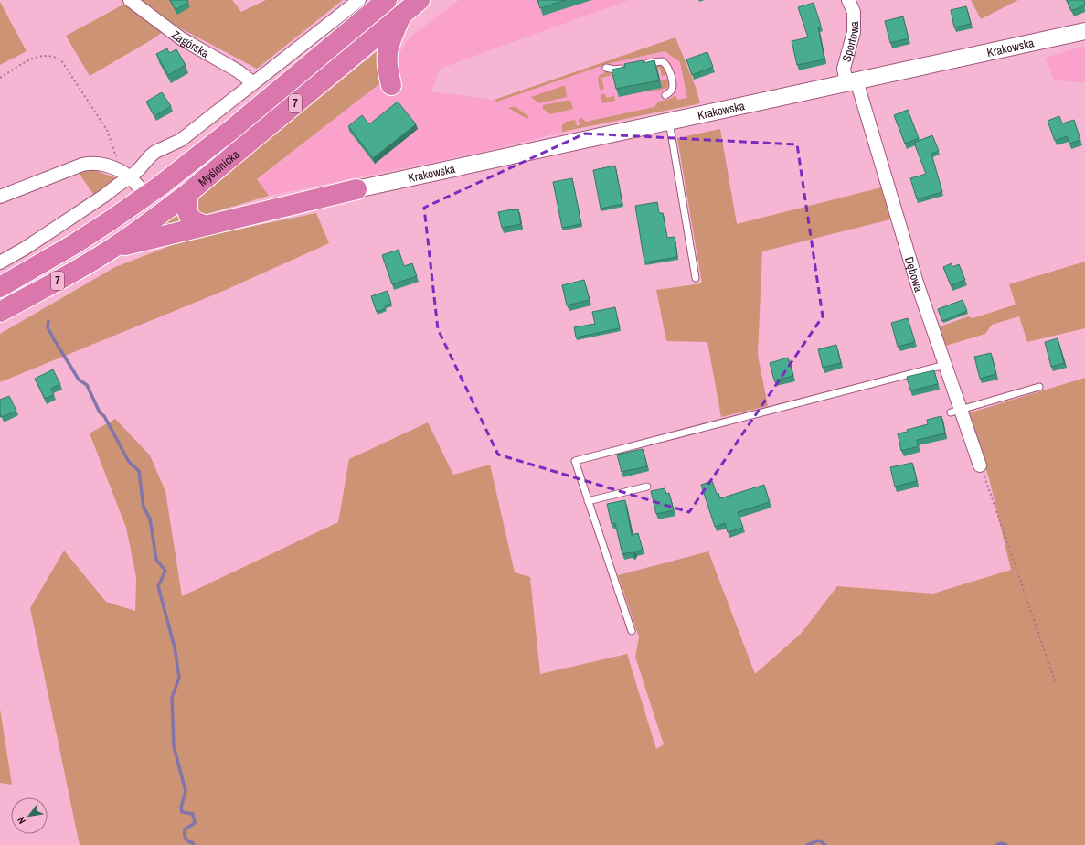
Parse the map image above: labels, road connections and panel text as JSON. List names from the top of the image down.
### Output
{
  "streets": {
    "highway": ["7", "Myślenicka"],
    "street": [
      "Sportowa",
      "Zagórska",
      "Krakowska",
      "Dębowa"
    ]
  },
  "crossings": [
    ["Sportowa", "Krakowska"],
    ["Sportowa", "Dębowa"],
    ["Krakowska", "Dębowa"]
  ],
  "north": "bottom left"
}
